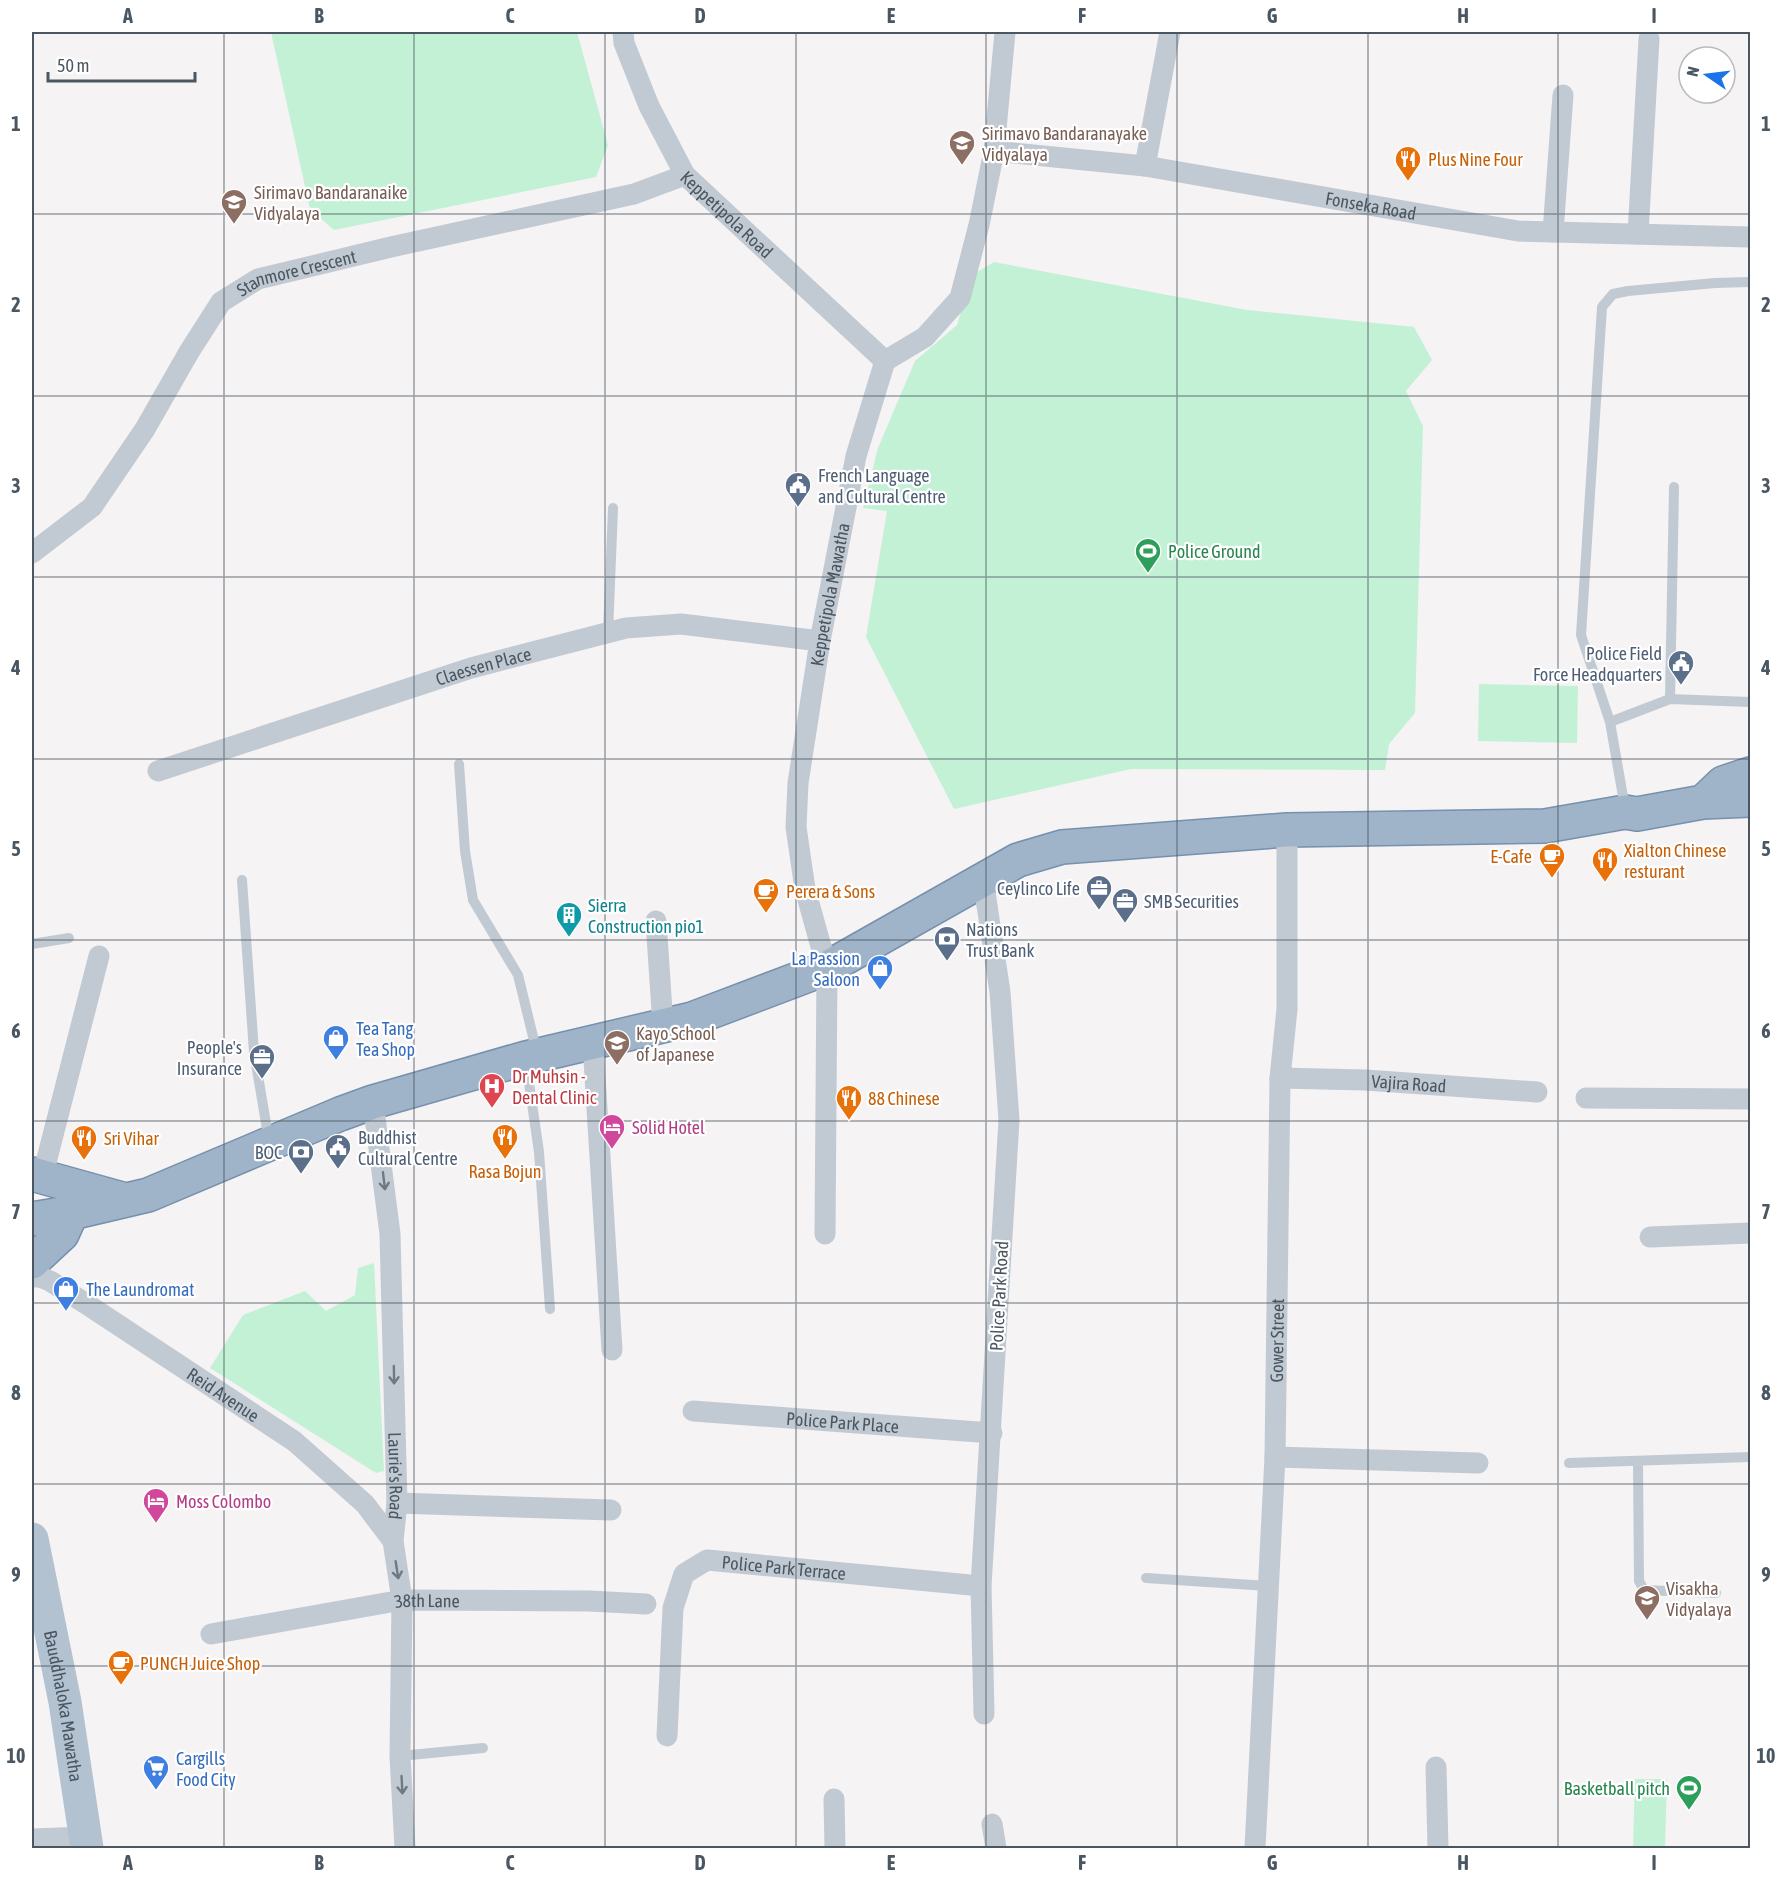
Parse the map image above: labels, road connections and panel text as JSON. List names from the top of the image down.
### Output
{
  "streets": {
    "main road": ["Bauddhaloka Mawatha"],
    "street": [
      "Fonseka Road",
      "Keppetipola Road",
      "Stanmore Crescent",
      "Keppetipola Mawatha",
      "Claessen Place",
      "Vajira Road",
      "Police Park Road",
      "Gower Street",
      "Reid Avenue",
      "Police Park Place",
      "Laurie's Road",
      "Police Park Terrace",
      "38th Lane"
    ]
  },
  "crossings": [
    ["Keppetipola Road", "Stanmore Crescent"],
    ["Keppetipola Road", "Keppetipola Mawatha"],
    ["Keppetipola Mawatha", "Claessen Place"],
    ["Vajira Road", "Gower Street"],
    ["Police Park Road", "Police Park Place"],
    ["Police Park Road", "Police Park Terrace"],
    ["Reid Avenue", "Laurie's Road"],
    ["Laurie's Road", "38th Lane"]
  ],
  "one_way": ["Laurie's Road"],
  "places": {
    "school or university": [
      "Sirimavo Bandaranayake Vidyalaya",
      "Sirimavo Bandaranaike Vidyalaya",
      "Kayo School of Japanese",
      "Visakha Vidyalaya"
    ],
    "restaurant": [
      "Plus Nine Four",
      "Xialton Chinese resturant",
      "88 Chinese",
      "Rasa Bojun",
      "Sri Vihar"
    ],
    "public building": ["French Language and Cultural Centre", "Police Field Force Headquarters", "Buddhist Cultural Centre"],
    "sports": ["Police Ground", "Basketball pitch"],
    "cafe": ["E-Cafe", "Perera & Sons", "PUNCH Juice Shop"],
    "office": ["Ceylinco Life", "SMB Securities", "People's Insurance"],
    "building": ["Sierra Construction pio1"],
    "bank": ["Nations Trust Bank", "BOC"],
    "shop": ["La Passion Saloon", "Tea Tang Tea Shop", "The Laundromat"],
    "hospital": ["Dr Muhsin - Dental Clinic"],
    "hotel": ["Solid Hotel", "Moss Colombo"],
    "supermarket": ["Cargills Food City"]
  },
  "scale_bar": "50 m",
  "north": "left",
  "grid": {
    "columns": [
      "A",
      "B",
      "C",
      "D",
      "E",
      "F",
      "G",
      "H",
      "I"
    ],
    "rows": [
      "1",
      "2",
      "3",
      "4",
      "5",
      "6",
      "7",
      "8",
      "9",
      "10"
    ]
  }
}
